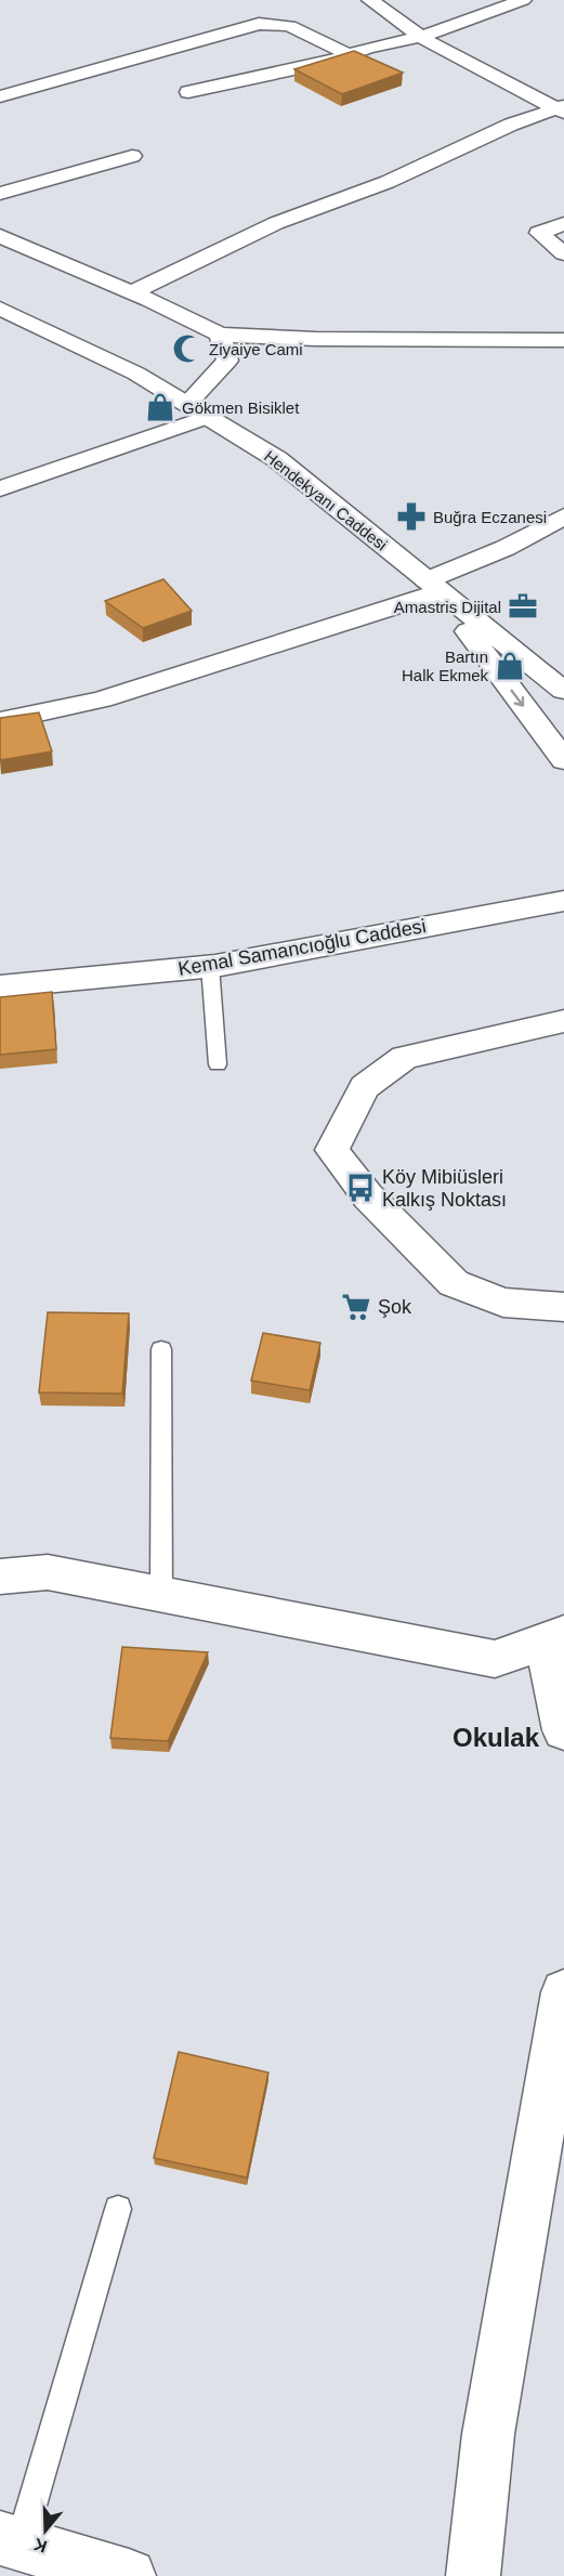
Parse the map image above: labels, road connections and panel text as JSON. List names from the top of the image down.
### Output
{
  "streets": {
    "street": ["Hendekyanı Caddesi", "Kemal Samancıoğlu Caddesi"]
  },
  "districts": ["Okulak"],
  "places": {
    "mosque": ["Ziyaiye Cami"],
    "shop": ["Gökmen Bisiklet", "Bartın Halk Ekmek"],
    "pharmacy": ["Buğra Eczanesi"],
    "office": ["Amastris Dijital"],
    "bus stop": ["Köy Mibiüsleri Kalkış Noktası"],
    "supermarket": ["Şok"]
  },
  "north": "bottom"
}
